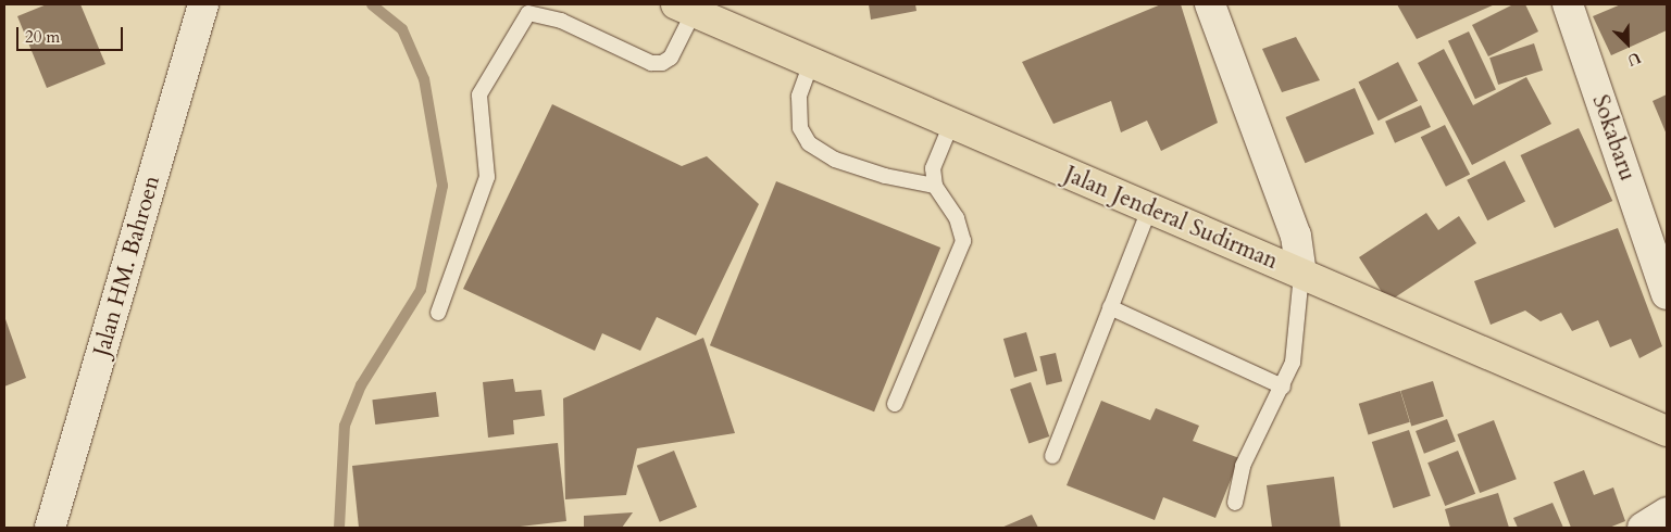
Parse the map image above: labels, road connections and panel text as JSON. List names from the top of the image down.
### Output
{
  "streets": {
    "main road": ["Jalan Jenderal Sudirman"],
    "street": ["Sokabaru", "Jalan HM. Bahroen"]
  },
  "scale_bar": "20 m",
  "north": "bottom right"
}
